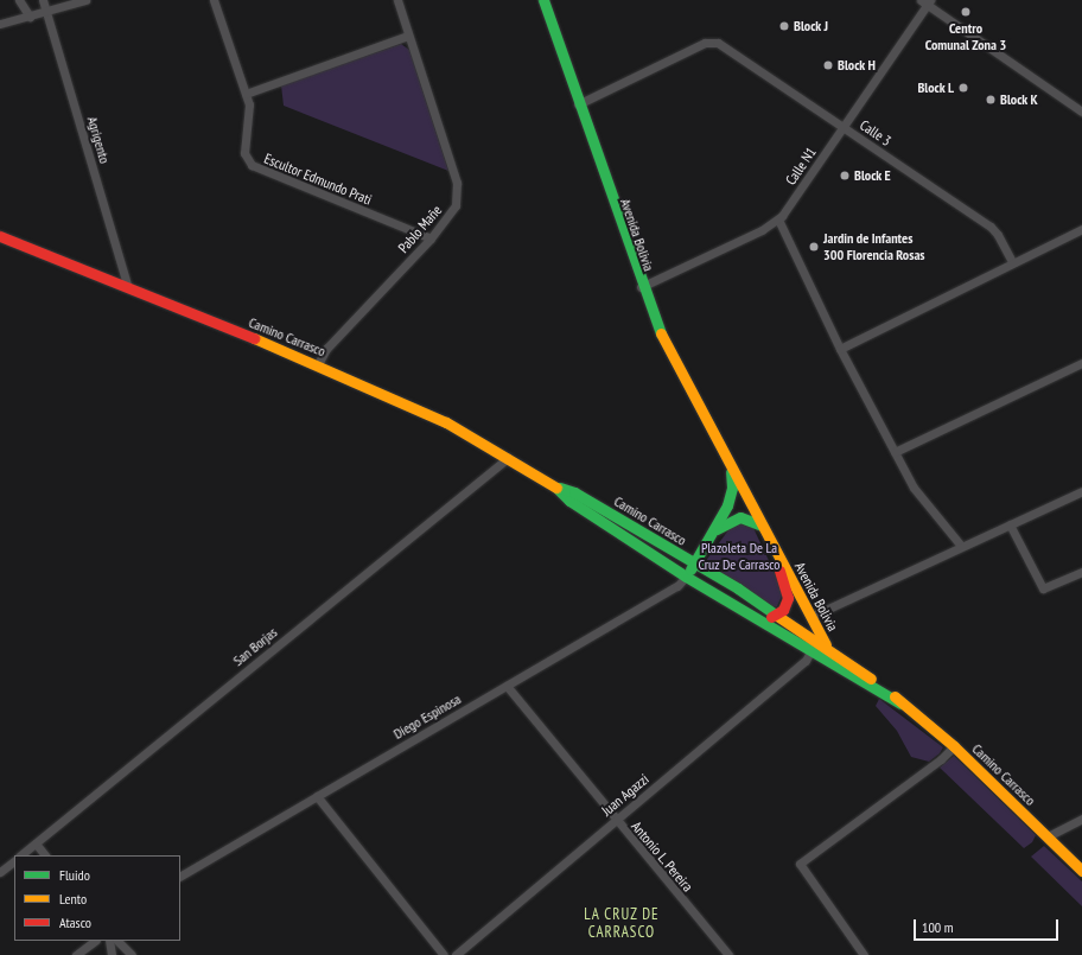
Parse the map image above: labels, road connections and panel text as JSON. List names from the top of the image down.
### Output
{
  "streets": {
    "main road": ["Avenida Bolivia", "Camino Carrasco"],
    "street": [
      "Calle 3",
      "Agrigento",
      "Calle N1",
      "Escultor Edmundo Prati",
      "Pablo Mañe",
      "San Borjas",
      "Diego Espinosa",
      "Juan Agazzi",
      "Antonio L. Pereira"
    ]
  },
  "crossings": [
    ["Calle 3", "Calle N1"],
    ["Calle 3", "Avenida Bolivia"],
    ["Agrigento", "Camino Carrasco"],
    ["Calle N1", "Avenida Bolivia"],
    ["Escultor Edmundo Prati", "Pablo Mañe"],
    ["Pablo Mañe", "Camino Carrasco"],
    ["Avenida Bolivia", "Camino Carrasco"],
    ["Avenida Bolivia", "Diego Espinosa"],
    ["Camino Carrasco", "San Borjas"],
    ["Camino Carrasco", "Diego Espinosa"],
    ["Camino Carrasco", "Juan Agazzi"],
    ["Diego Espinosa", "Antonio L. Pereira"],
    ["Juan Agazzi", "Antonio L. Pereira"]
  ],
  "districts": ["LA CRUZ DE CARRASCO"],
  "parks": ["Plazoleta De La Cruz De Carrasco"],
  "places": [
    "Centro Comunal Zona 3",
    "Block J",
    "Block H",
    "Block L",
    "Block K",
    "Block E",
    "Jardin de Infantes 300 Florencia Rosas"
  ],
  "legend": ["Fluido", "Lento", "Atasco"],
  "scale_bar": "100 m"
}
